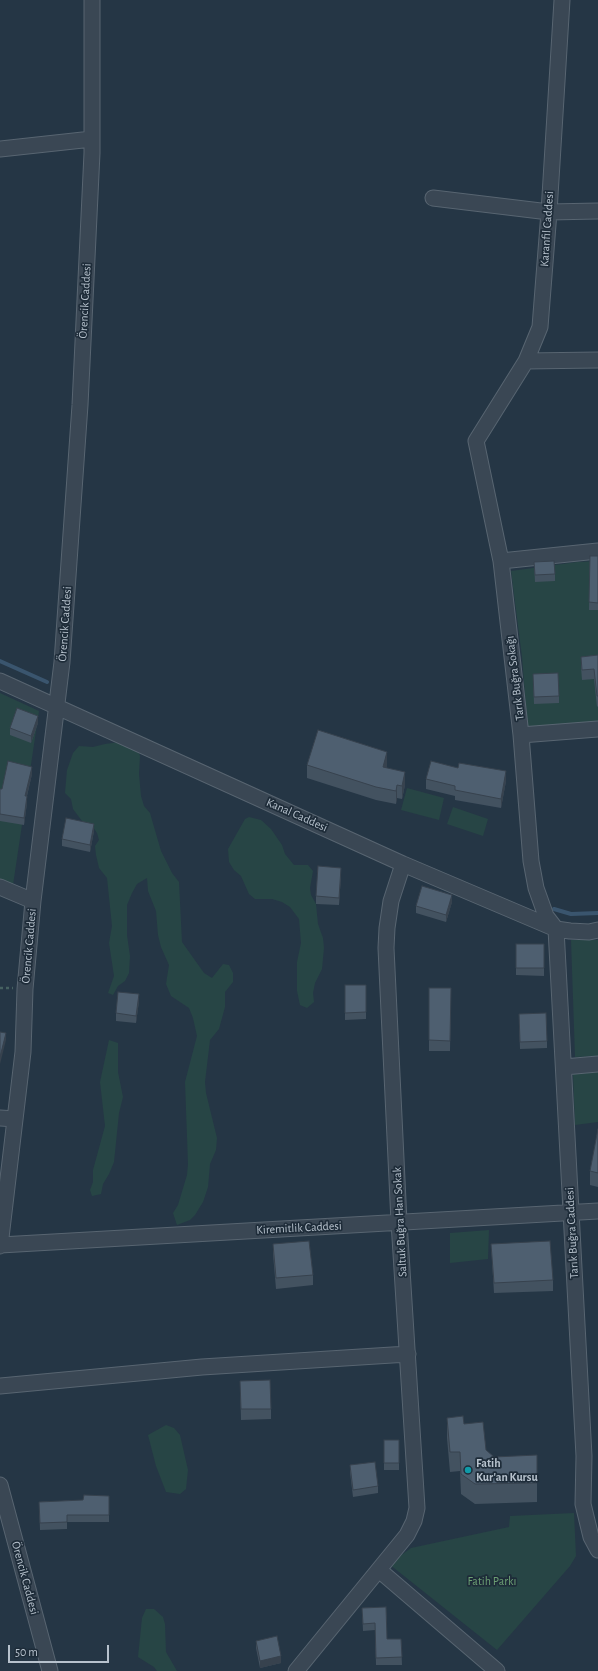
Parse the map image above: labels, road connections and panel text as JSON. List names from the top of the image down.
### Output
{
  "streets": {
    "street": [
      "Karanfil Caddesi",
      "Örencik Caddesi",
      "Tarık Buğra Sokağı",
      "Kanal Caddesi",
      "Saltuk Buğra Han Sokak",
      "Kiremitlik Caddesi",
      "Tarık Buğra Caddesi"
    ]
  },
  "crossings": [
    ["Karanfil Caddesi", "Tarık Buğra Sokağı"],
    ["Örencik Caddesi", "Kanal Caddesi"],
    ["Örencik Caddesi", "Kiremitlik Caddesi"],
    ["Tarık Buğra Sokağı", "Kanal Caddesi"],
    ["Tarık Buğra Sokağı", "Tarık Buğra Caddesi"],
    ["Kanal Caddesi", "Saltuk Buğra Han Sokak"],
    ["Kanal Caddesi", "Tarık Buğra Caddesi"],
    ["Saltuk Buğra Han Sokak", "Kiremitlik Caddesi"],
    ["Kiremitlik Caddesi", "Tarık Buğra Caddesi"]
  ],
  "parks": ["Fatih Parkı"],
  "places": ["Fatih Kur'an Kursu"],
  "scale_bar": "50 m"
}
